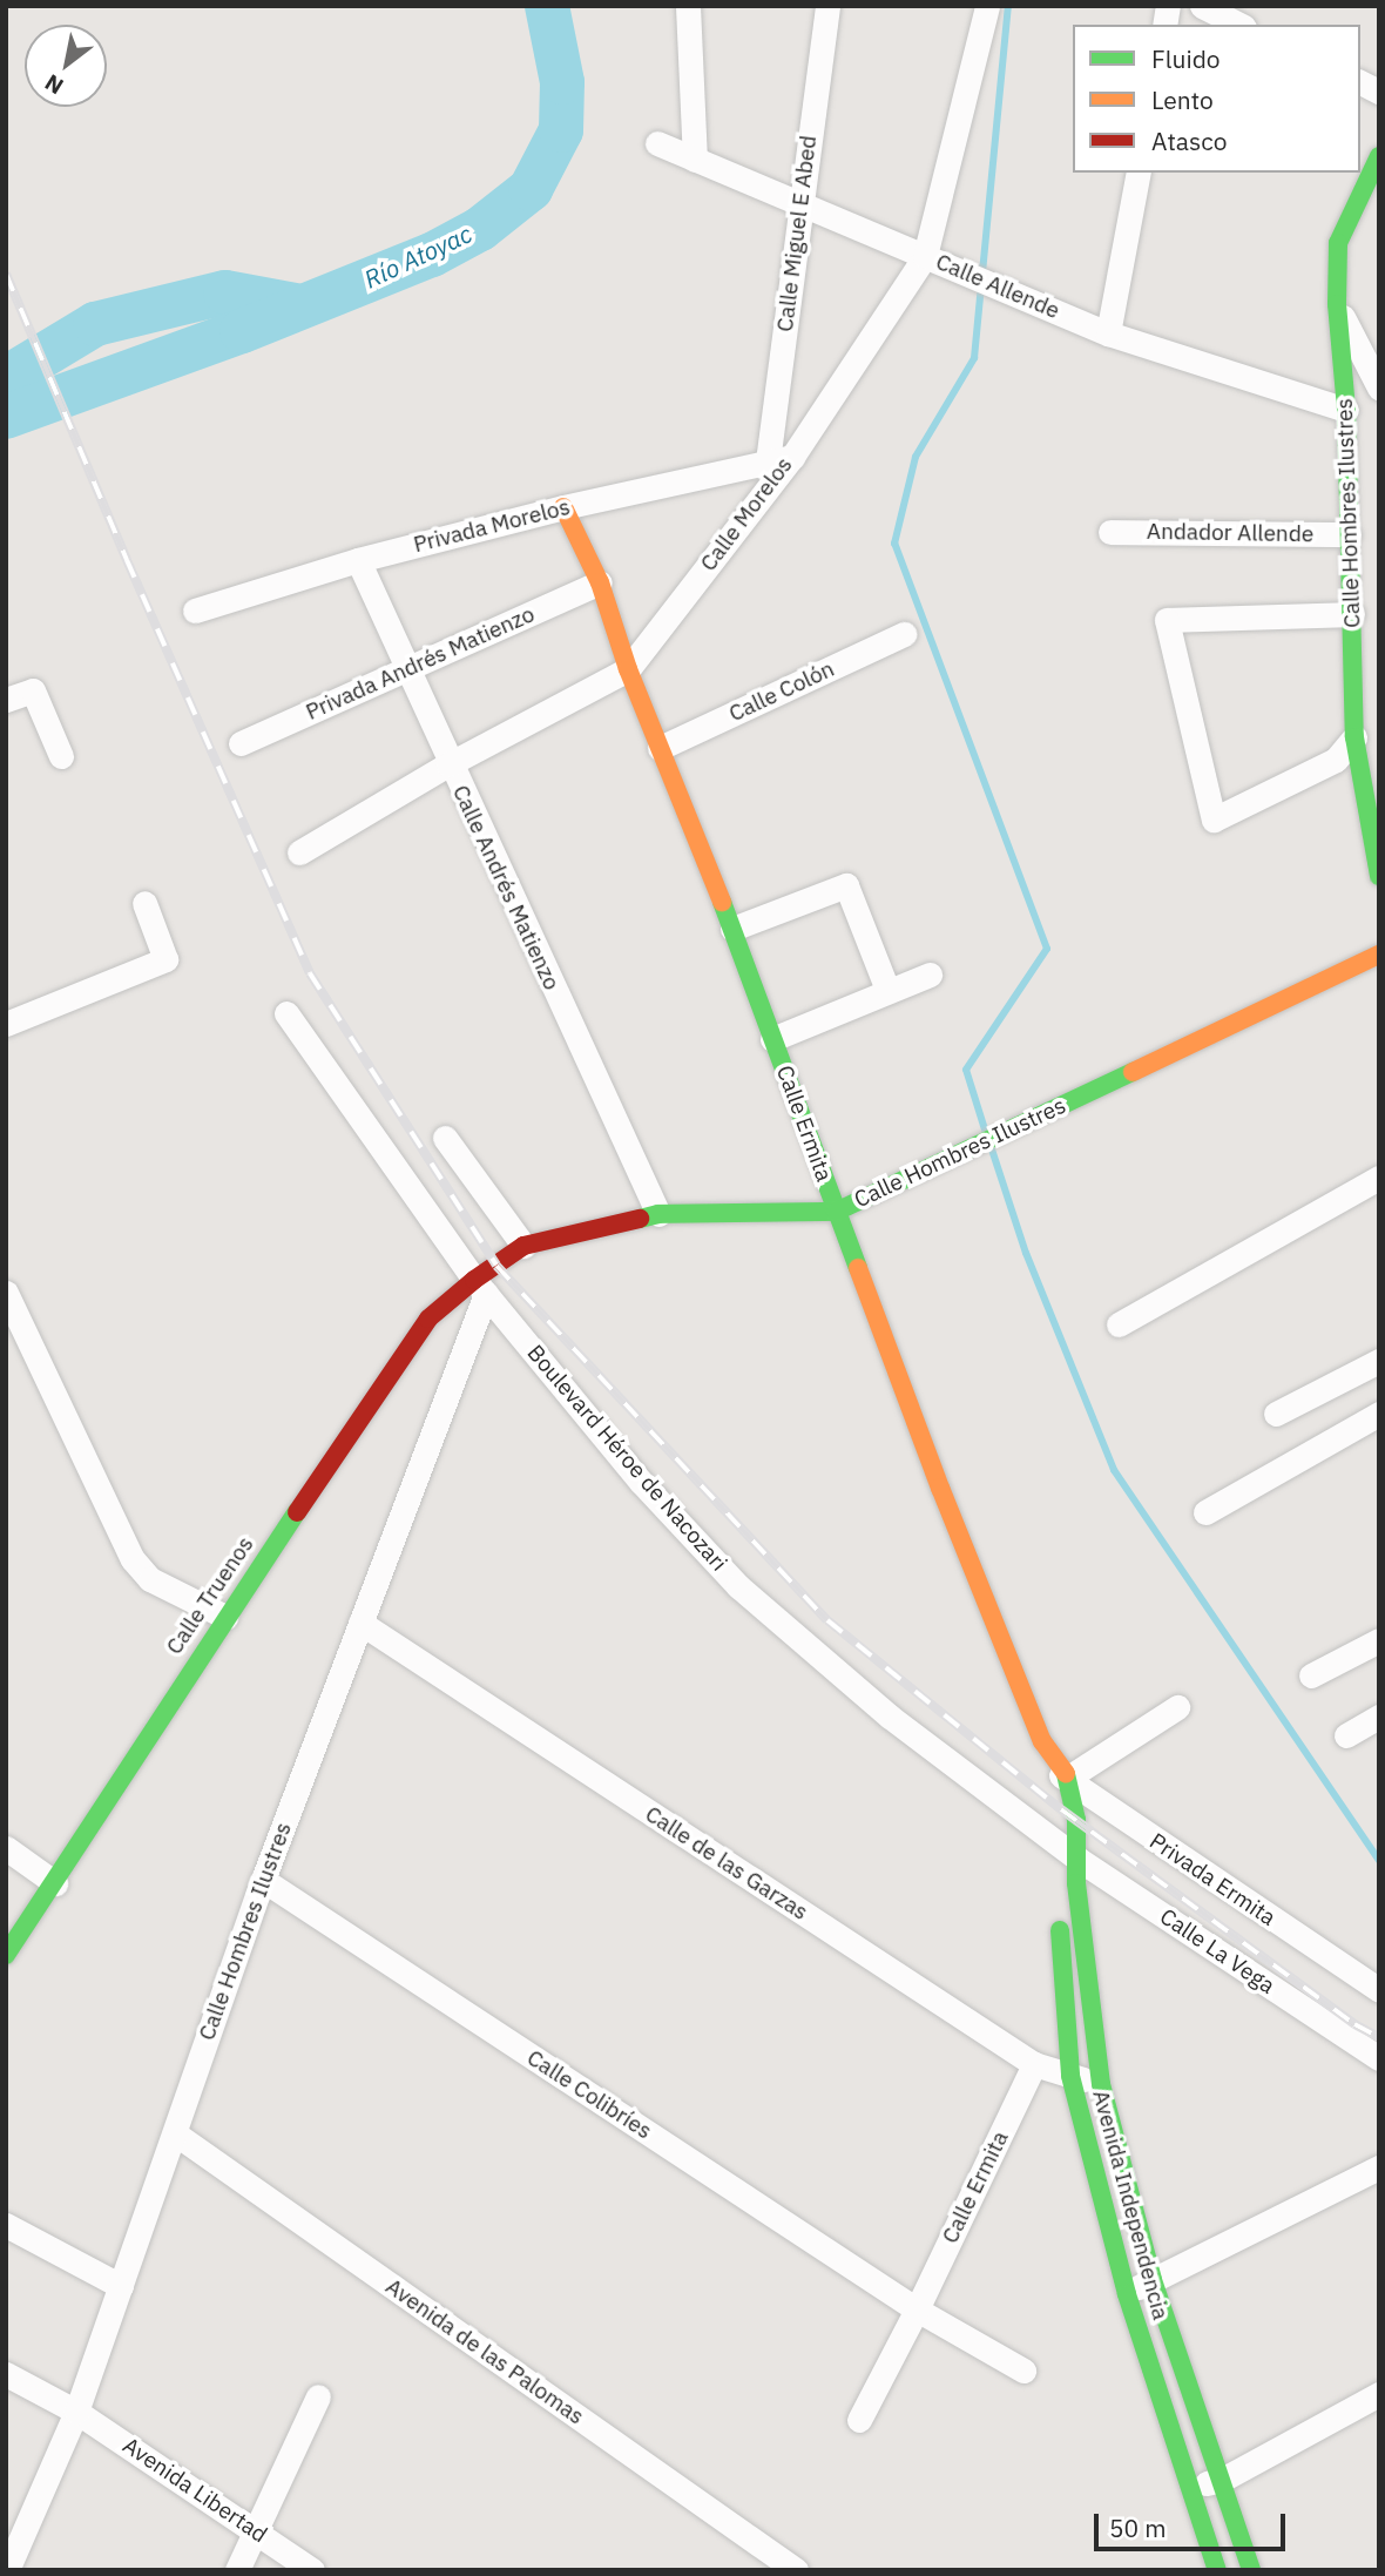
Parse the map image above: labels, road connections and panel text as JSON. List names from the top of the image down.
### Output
{
  "streets": {
    "street": [
      "Calle Miguel E Abed",
      "Calle Allende",
      "Calle Hombres Ilustres",
      "Calle Morelos",
      "Privada Morelos",
      "Andador Allende",
      "Privada Andrés Matienzo",
      "Calle Colón",
      "Calle Andrés Matienzo",
      "Calle Ermita",
      "Boulevard Héroe de Nacozari",
      "Calle Truenos",
      "Calle de las Garzas",
      "Privada Ermita",
      "Calle La Vega",
      "Calle Colibríes",
      "Avenida Independencia",
      "Avenida de las Palomas",
      "Avenida Libertad"
    ]
  },
  "crossings": [
    ["Calle Miguel E Abed", "Calle Allende"],
    ["Calle Miguel E Abed", "Calle Morelos"],
    ["Calle Miguel E Abed", "Privada Morelos"],
    ["Calle Allende", "Calle Hombres Ilustres"],
    ["Calle Allende", "Calle Morelos"],
    ["Calle Hombres Ilustres", "Andador Allende"],
    ["Calle Hombres Ilustres", "Calle Andrés Matienzo"],
    ["Calle Hombres Ilustres", "Calle Ermita"],
    ["Calle Hombres Ilustres", "Boulevard Héroe de Nacozari"],
    ["Calle Hombres Ilustres", "Calle Truenos"],
    ["Calle Hombres Ilustres", "Calle de las Garzas"],
    ["Calle Hombres Ilustres", "Calle Colibríes"],
    ["Calle Hombres Ilustres", "Avenida de las Palomas"],
    ["Calle Hombres Ilustres", "Avenida Libertad"],
    ["Calle Morelos", "Privada Morelos"],
    ["Calle Morelos", "Calle Andrés Matienzo"],
    ["Calle Morelos", "Calle Ermita"],
    ["Privada Morelos", "Calle Andrés Matienzo"],
    ["Privada Morelos", "Calle Ermita"],
    ["Privada Andrés Matienzo", "Calle Andrés Matienzo"],
    ["Privada Andrés Matienzo", "Calle Ermita"],
    ["Calle Colón", "Calle Ermita"],
    ["Calle Ermita", "Calle de las Garzas"],
    ["Calle Ermita", "Privada Ermita"],
    ["Calle Ermita", "Calle Colibríes"],
    ["Calle Ermita", "Avenida Independencia"],
    ["Boulevard Héroe de Nacozari", "Calle Truenos"],
    ["Boulevard Héroe de Nacozari", "Calle La Vega"],
    ["Boulevard Héroe de Nacozari", "Avenida Independencia"],
    ["Calle de las Garzas", "Avenida Independencia"],
    ["Privada Ermita", "Avenida Independencia"],
    ["Calle La Vega", "Avenida Independencia"]
  ],
  "water": ["Río Atoyac"],
  "legend": ["Fluido", "Lento", "Atasco"],
  "scale_bar": "50 m",
  "north": "bottom left"
}
